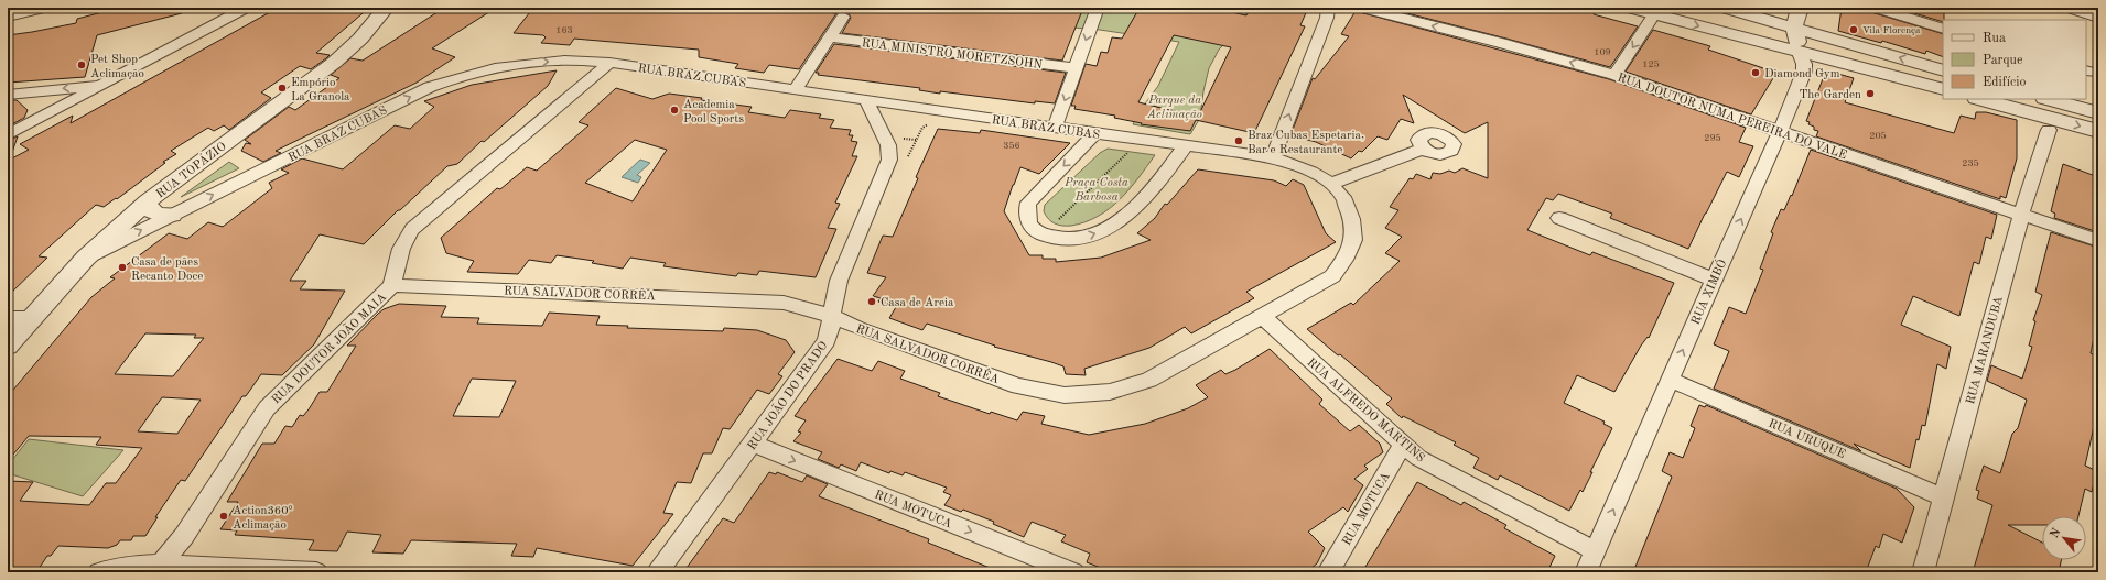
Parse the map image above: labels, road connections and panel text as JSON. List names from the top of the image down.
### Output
{
  "streets": {
    "street": [
      "RUA MINISTRO MORETZSOHN",
      "RUA BRAZ CUBAS",
      "RUA DOUTOR NUMA PEREIRA DO VALE",
      "RUA TOPÁZIO",
      "RUA XIMBÓ",
      "RUA SALVADOR CORRÊA",
      "RUA DOUTOR JOÃO MAIA",
      "RUA MARANDUBA",
      "RUA JOÃO DO PRADO",
      "RUA ALFREDO MARTINS",
      "RUA URUQUE",
      "RUA MOTUCA"
    ]
  },
  "crossings": [
    ["RUA BRAZ CUBAS", "RUA TOPÁZIO"],
    ["RUA BRAZ CUBAS", "RUA SALVADOR CORRÊA"],
    ["RUA BRAZ CUBAS", "RUA DOUTOR JOÃO MAIA"],
    ["RUA BRAZ CUBAS", "RUA JOÃO DO PRADO"],
    ["RUA DOUTOR NUMA PEREIRA DO VALE", "RUA XIMBÓ"],
    ["RUA DOUTOR NUMA PEREIRA DO VALE", "RUA MARANDUBA"],
    ["RUA XIMBÓ", "RUA ALFREDO MARTINS"],
    ["RUA XIMBÓ", "RUA URUQUE"],
    ["RUA SALVADOR CORRÊA", "RUA DOUTOR JOÃO MAIA"],
    ["RUA SALVADOR CORRÊA", "RUA JOÃO DO PRADO"],
    ["RUA SALVADOR CORRÊA", "RUA ALFREDO MARTINS"],
    ["RUA MARANDUBA", "RUA URUQUE"],
    ["RUA JOÃO DO PRADO", "RUA MOTUCA"],
    ["RUA ALFREDO MARTINS", "RUA MOTUCA"]
  ],
  "one_way": ["RUA XIMBÓ", "RUA MOTUCA"],
  "parks": ["Parque da Aclimação", "Praça Costa Barbosa"],
  "places": [
    "Vila Florença",
    "Pet Shop Aclimação",
    "Diamond Gym",
    "Empório La Granola",
    "The Garden",
    "Academia Pool Sports",
    "Braz Cubas Espetaria, Bar e Restaurante",
    "Casa de pães Recanto Doce",
    "Casa de Areia",
    "Action360º Aclimação"
  ],
  "house_numbers": [
    "163",
    "109",
    "125",
    "205",
    "295",
    "356",
    "235"
  ],
  "legend": ["Rua", "Parque", "Edifício"],
  "north": "top left"
}
